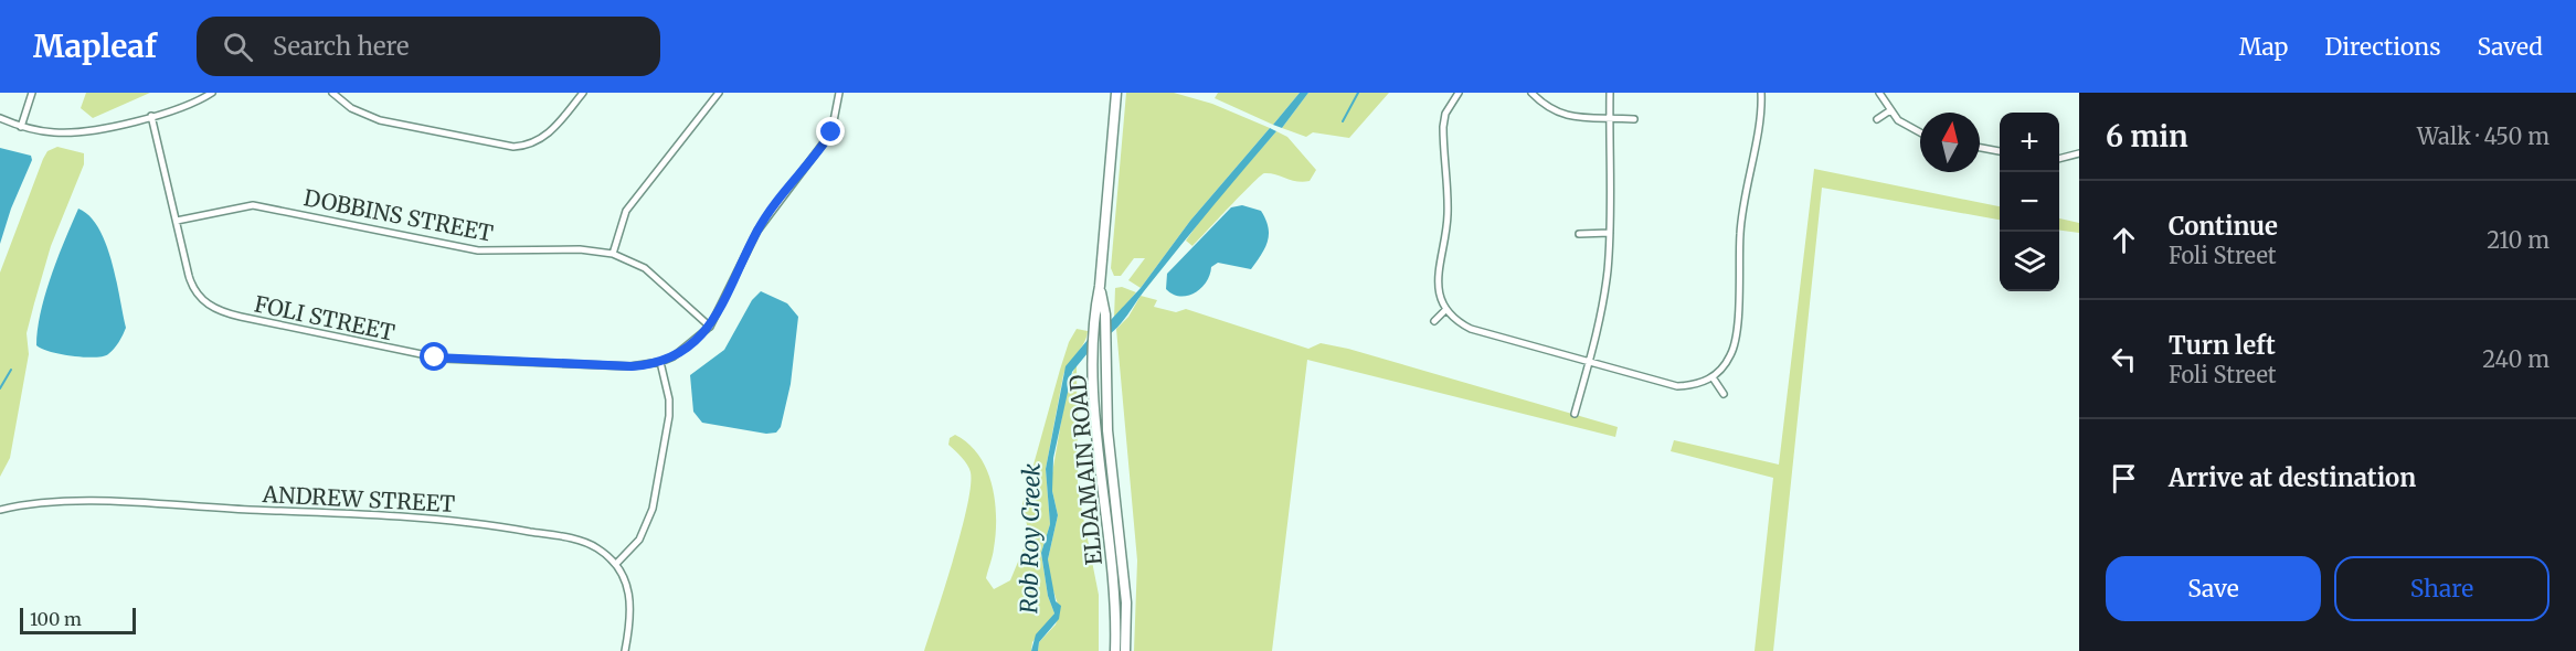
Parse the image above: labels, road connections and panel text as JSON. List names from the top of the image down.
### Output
{
  "streets": {
    "main road": ["ELDAMAIN ROAD"],
    "street": ["DOBBINS STREET", "FOLI STREET", "ANDREW STREET"]
  },
  "crossings": [
    ["DOBBINS STREET", "FOLI STREET"]
  ],
  "water": ["Rob Roy Creek"],
  "scale_bar": "100 m",
  "north": "top",
  "page": {
    "header": "Mapleaf",
    "search": "Search here",
    "nav": ["Map", "Directions", "Saved"],
    "heading": ["6 min", "Walk · 450 m"],
    "map_buttons": ["+", "−"],
    "list": [
      ["Continue", "Foli Street", "210 m"],
      ["Turn left", "Foli Street", "240 m"],
      "Arrive at destination"
    ],
    "buttons": ["Save", "Share"],
    "scale": "100 m"
  }
}
